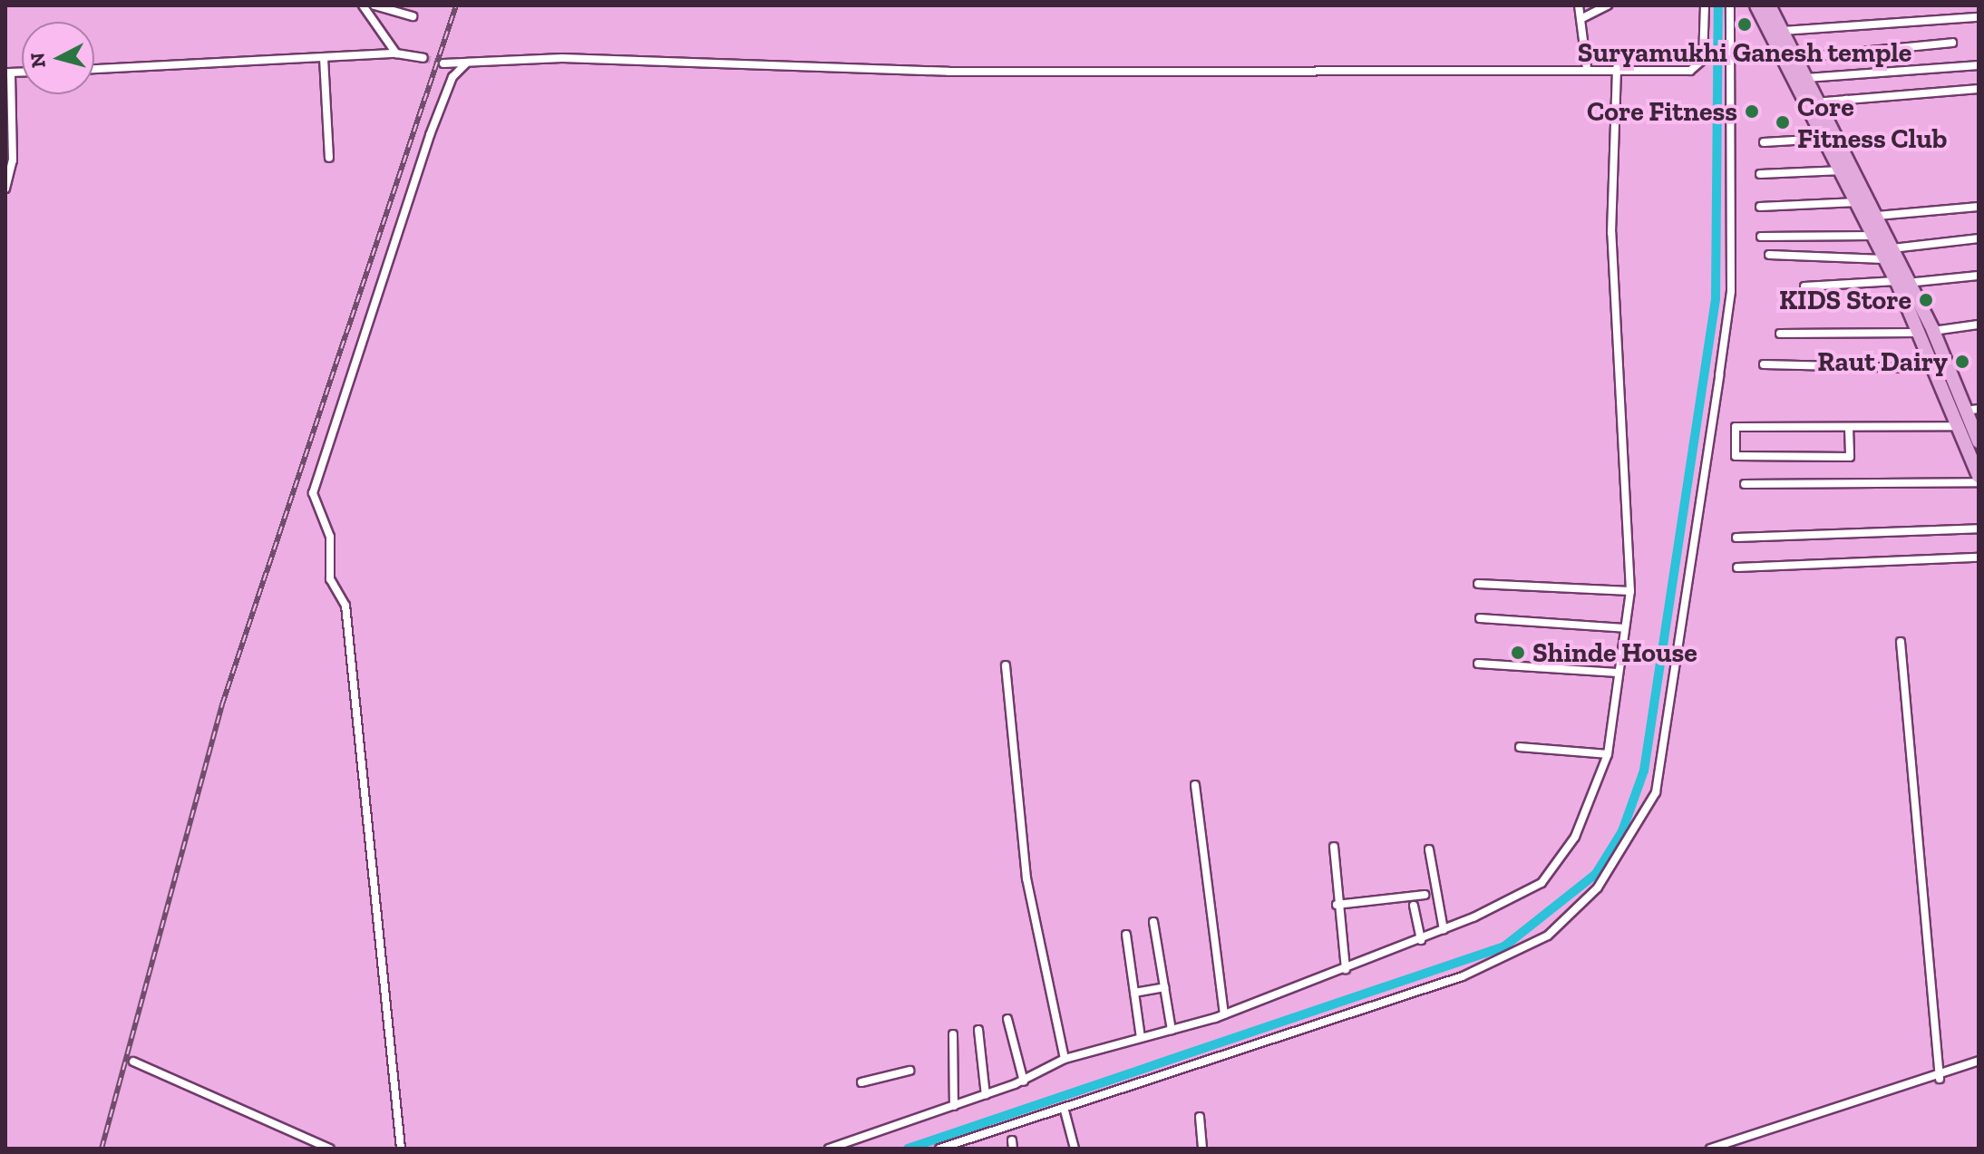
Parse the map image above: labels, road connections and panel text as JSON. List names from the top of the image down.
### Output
{
  "places": [
    "Suryamukhi Ganesh temple",
    "Core Fitness",
    "Core Fitness Club",
    "KIDS Store",
    "Raut Dairy",
    "Shinde House"
  ],
  "north": "left"
}
